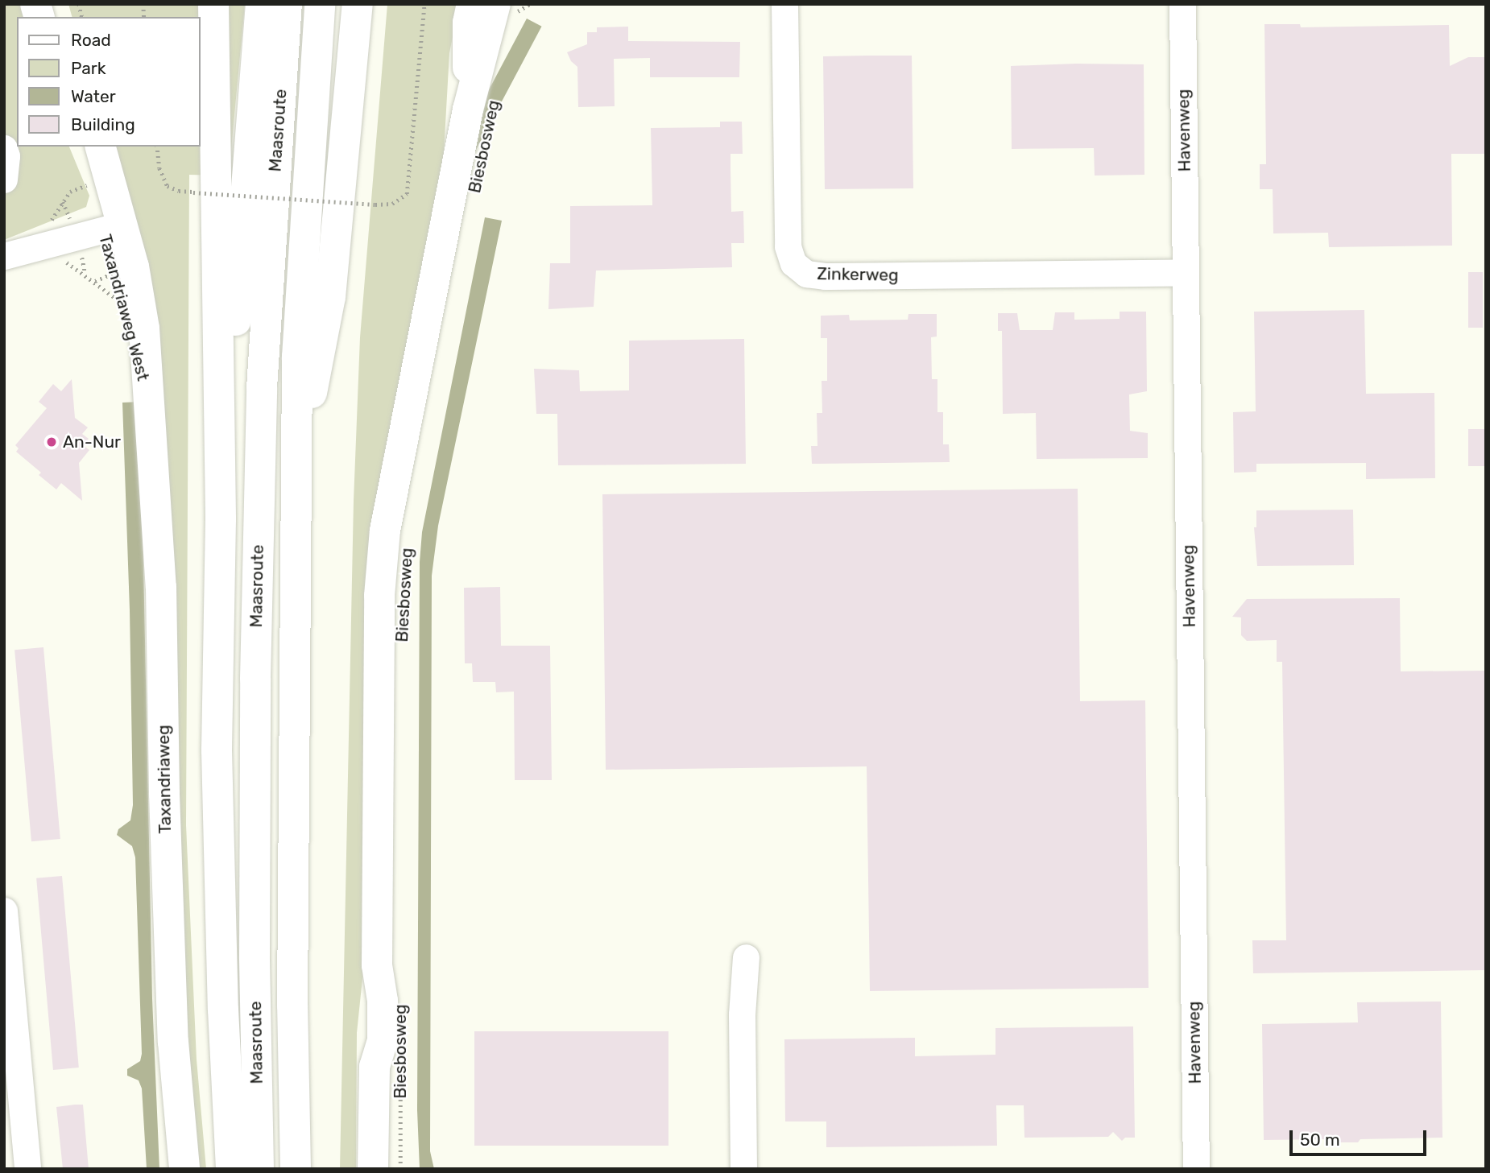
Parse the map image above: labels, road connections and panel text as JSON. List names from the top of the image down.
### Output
{
  "streets": {
    "main road": [
      "Maasroute",
      "Biesbosweg",
      "Taxandriaweg West",
      "Taxandriaweg"
    ],
    "street": ["Havenweg", "Zinkerweg"]
  },
  "crossings": [
    ["Havenweg", "Zinkerweg"],
    ["Taxandriaweg West", "Taxandriaweg"]
  ],
  "places": ["An-Nur"],
  "legend": [
    "Road",
    "Park",
    "Water",
    "Building"
  ],
  "scale_bar": "50 m"
}
